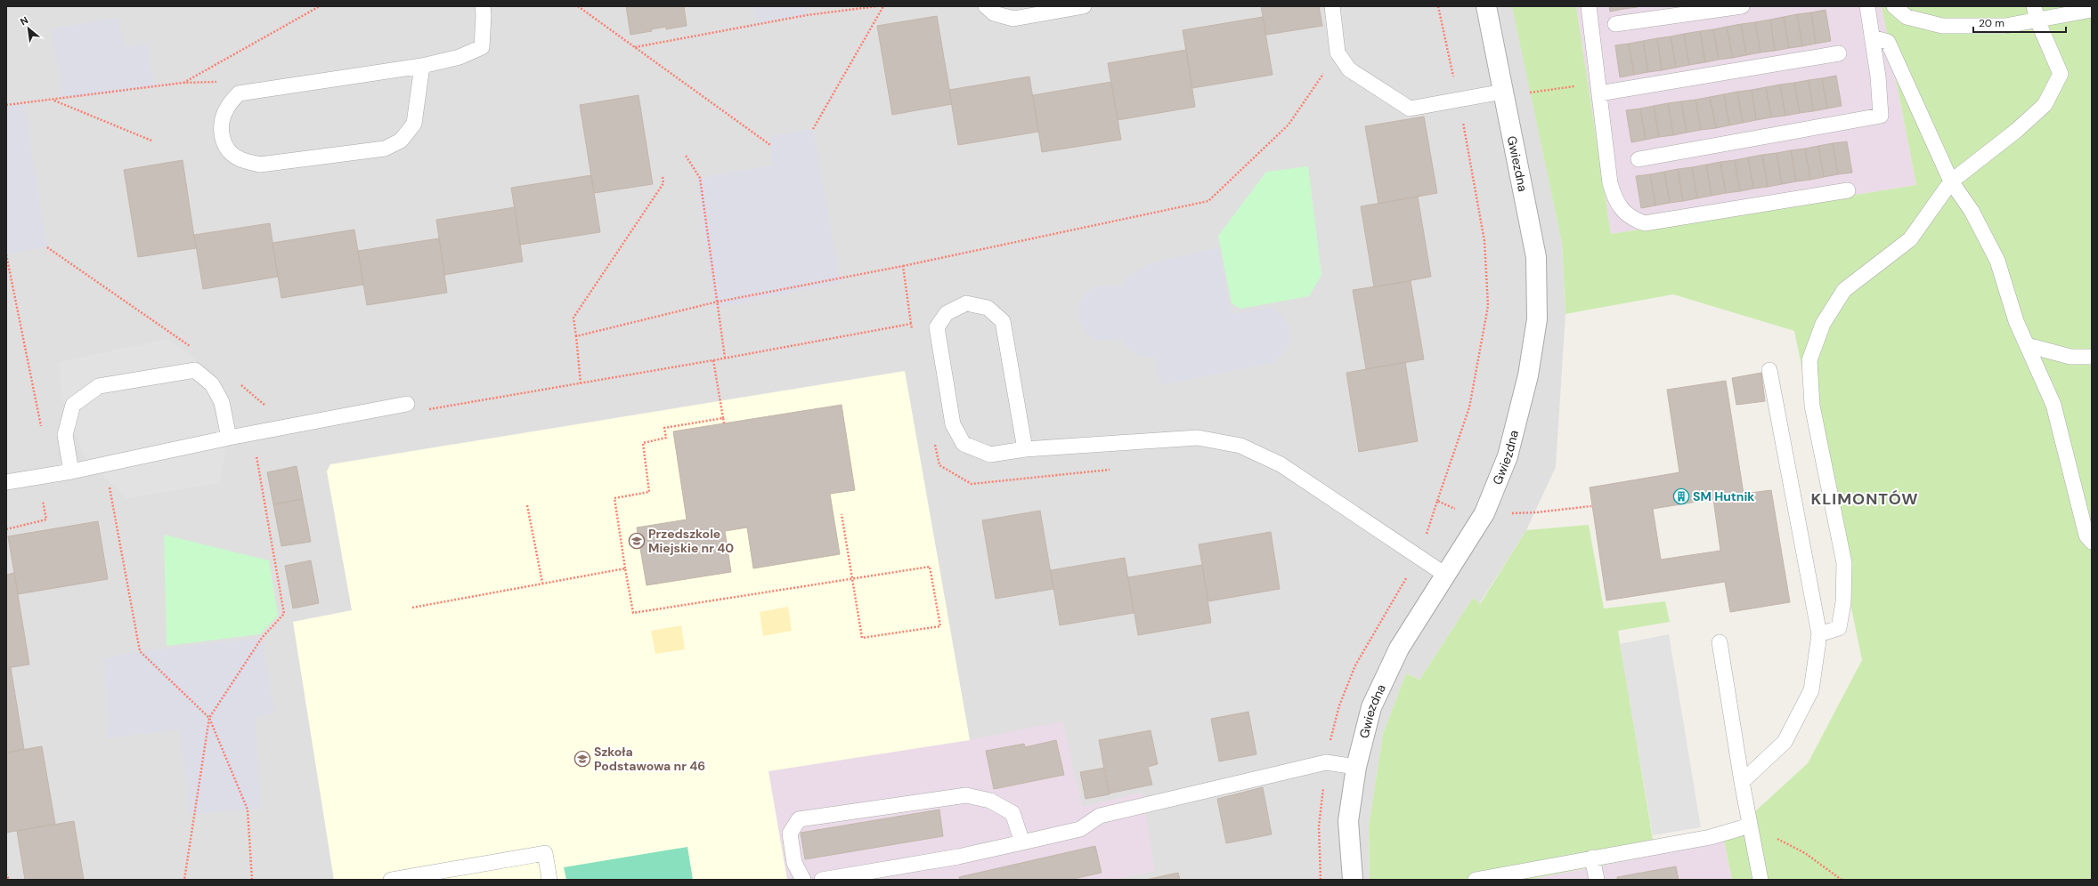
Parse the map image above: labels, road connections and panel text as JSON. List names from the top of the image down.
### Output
{
  "streets": {
    "street": ["Gwiezdna"]
  },
  "districts": ["KLIMONTÓW"],
  "places": {
    "building": ["SM Hutnik"],
    "school or university": ["Przedszkole Miejskie nr 40", "Szkoła Podstawowa nr 46"]
  },
  "scale_bar": "20 m",
  "north": "top left"
}
